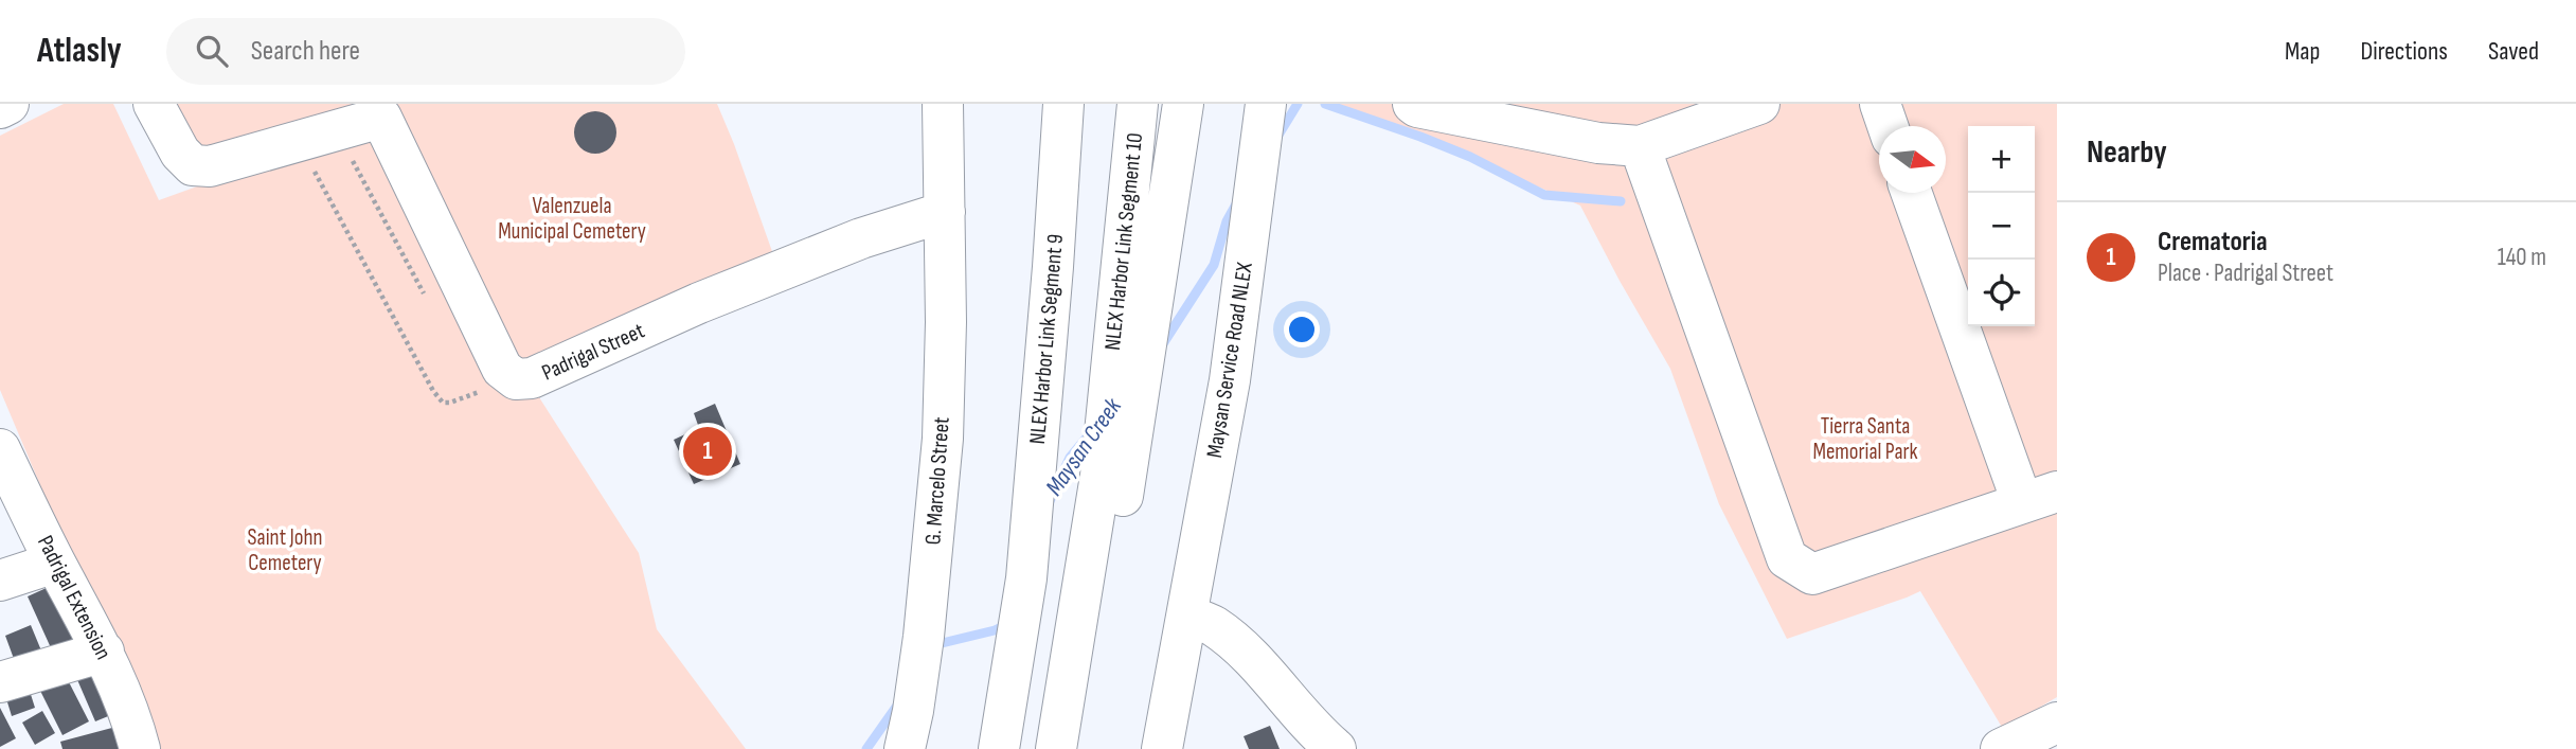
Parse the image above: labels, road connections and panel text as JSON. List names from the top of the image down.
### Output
{
  "streets": {
    "main road": [
      "NLEX Harbor Link Segment 10",
      "NLEX Harbor Link Segment 9",
      "Padrigal Street",
      "Maysan Service Road NLEX",
      "G. Marcelo Street",
      "Padrigal Extension"
    ]
  },
  "crossings": [
    ["Padrigal Street", "G. Marcelo Street"]
  ],
  "water": ["Maysan Creek"],
  "parks": ["Valenzuela Municipal Cemetery", "Tierra Santa Memorial Park", "Saint John Cemetery"],
  "north": "right",
  "page": {
    "header": "Atlasly",
    "search": "Search here",
    "nav": ["Map", "Directions", "Saved"],
    "heading": "Nearby",
    "map_buttons": ["+", "−"],
    "list": [
      {
        "mark": "1",
        "name": "Crematoria",
        "note": "Place · Padrigal Street",
        "value": "140 m"
      }
    ],
    "pins": "1"
  }
}
